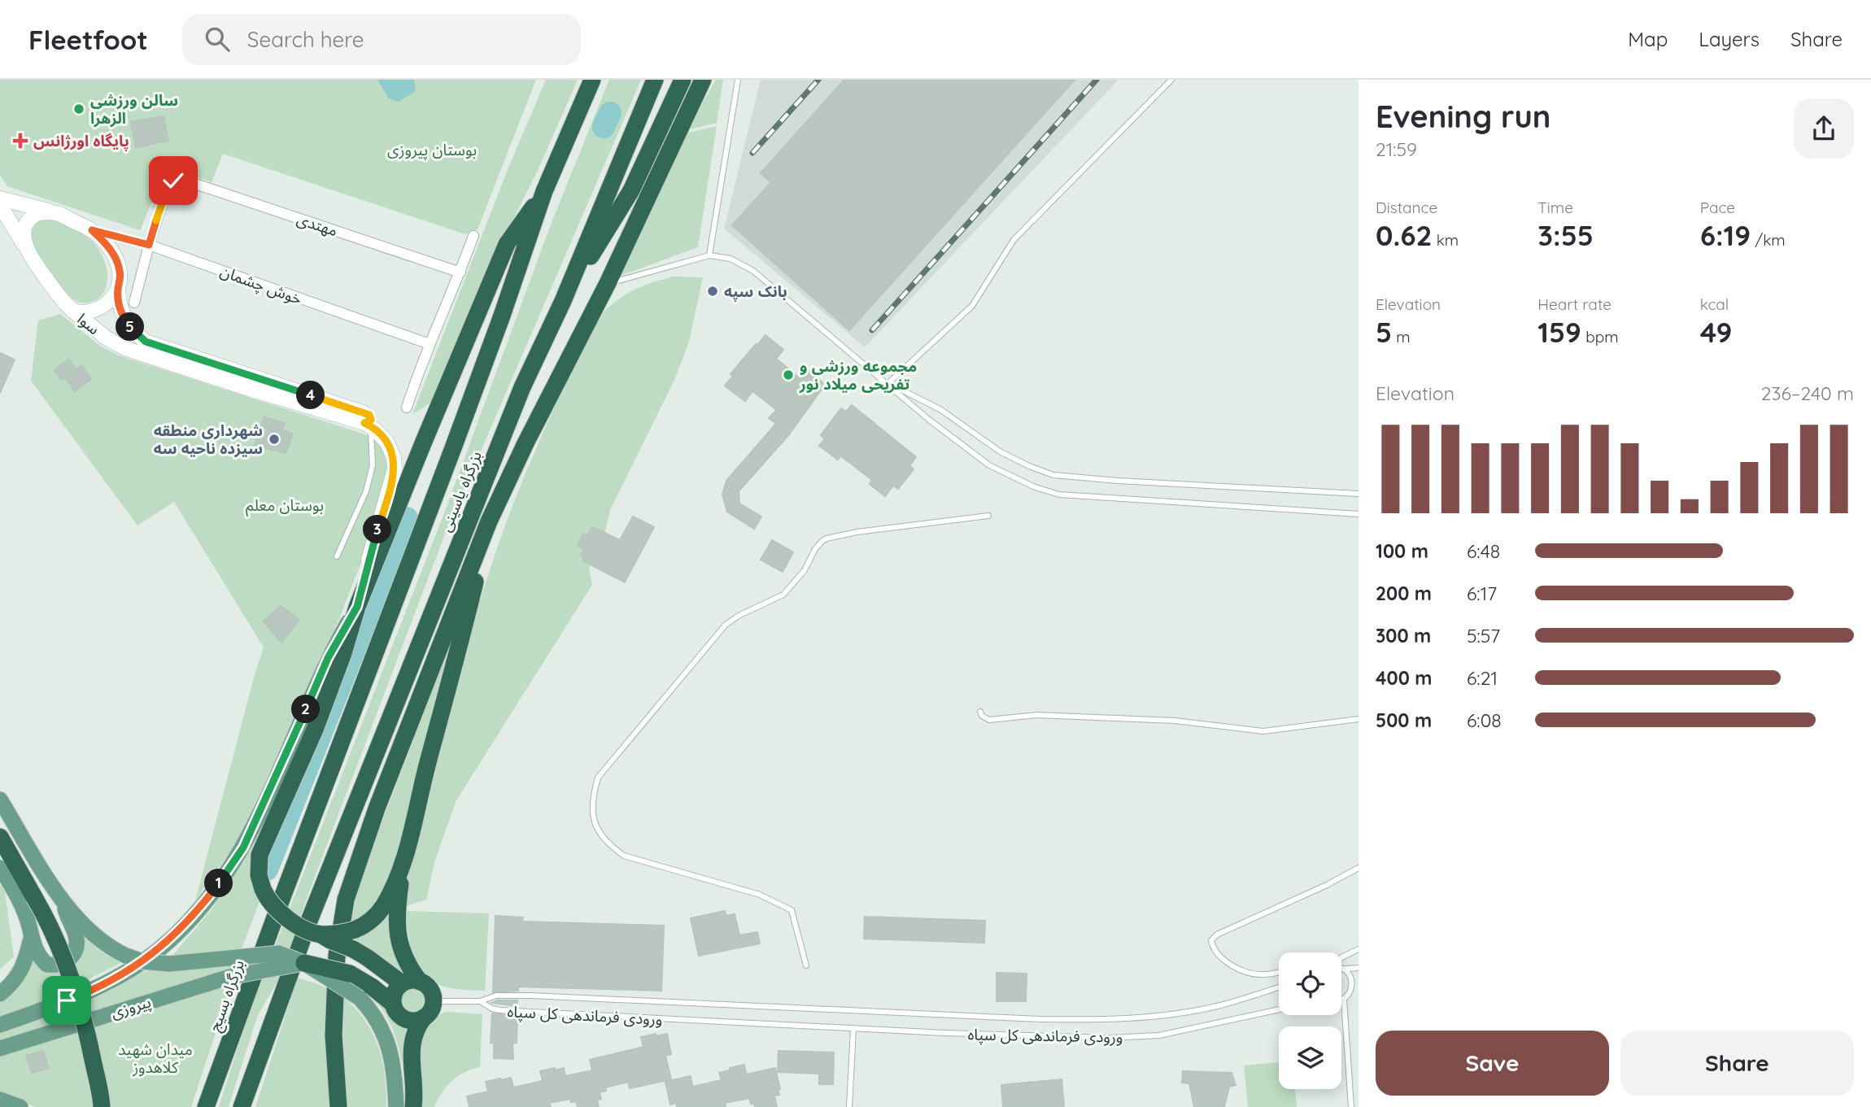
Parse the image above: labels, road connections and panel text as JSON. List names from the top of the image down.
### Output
{
  "streets": {
    "highway": ["بزرگراه یاسینی", "بزرگراه بسیج"],
    "main road": ["سوا", "پیروزی"],
    "street": ["مهتدی", "خوش چشمان"],
    "lane": ["ورودی فرماندهی کل سپاه"]
  },
  "crossings": [
    ["مهتدی", "خوش چشمان"],
    ["خوش چشمان", "سوا"],
    ["بزرگراه یاسینی", "بزرگراه بسیج"]
  ],
  "parks": ["بوستان پیروزی", "بوستان معلم", "میدان شهید کلاهدوز"],
  "places": {
    "other": [
      "سالن ورزشی الزهرا",
      "بانک سپه",
      "مجموعه ورزشی و تفریحی میلاد نور",
      "شهرداری منطقه سیزده ناحیه سه"
    ],
    "health": ["پایگاه اورژانس"]
  },
  "page": {
    "header": "Fleetfoot",
    "search": "Search here",
    "nav": ["Map", "Layers", "Share"],
    "heading": ["Evening run", "21:59"],
    "stats": [
      ["Distance", "0.62 km"],
      ["Time", "3:55"],
      ["Pace", "6:19 /km"],
      ["Elevation", "5 m"],
      ["Heart rate", "159 bpm"],
      ["kcal", "49"]
    ],
    "pins": [
      "5",
      "4",
      "3",
      "2",
      "1"
    ],
    "chart": ["Elevation", "236–240 m"],
    "list": [
      {
        "name": "100 m",
        "note": "6:48"
      },
      {
        "name": "200 m",
        "note": "6:17"
      },
      {
        "name": "300 m",
        "note": "5:57"
      },
      {
        "name": "400 m",
        "note": "6:21"
      },
      {
        "name": "500 m",
        "note": "6:08"
      }
    ],
    "buttons": ["Save", "Share"]
  }
}
